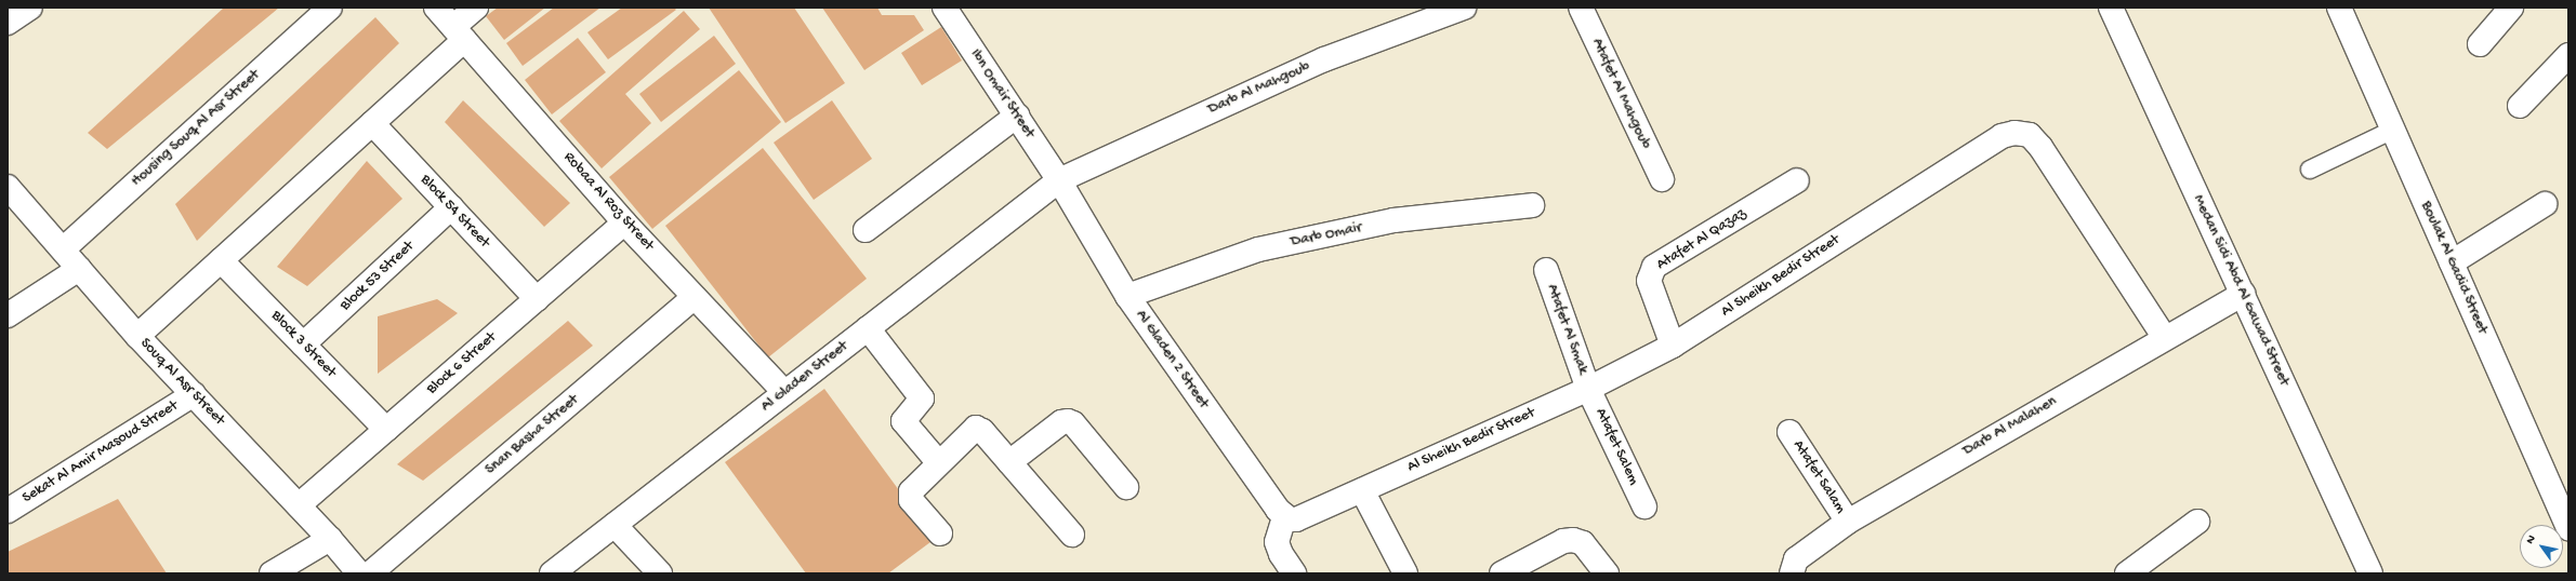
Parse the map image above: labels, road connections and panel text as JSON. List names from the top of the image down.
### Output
{
  "streets": {
    "street": [
      "Darb Al Mahgoub",
      "Ibn Omair Street",
      "Atafet Al Mahgoub",
      "Housing Souq Al Asr Street",
      "Robaa Al Roz Street",
      "Block 54 Street",
      "Darb Omair",
      "Atafet Al Qazaz",
      "Boulak Al Gadid Street",
      "Block 53 Street",
      "Al Sheikh Bedir Street",
      "Medan Sidi Abd Al Gawad Street",
      "Atafet Al Smak",
      "Block 3 Street",
      "Al Gladen 2 Street",
      "Block 6 Street",
      "Al Gladen Street",
      "Souq Al Asr Street",
      "Darb Al Malahen",
      "Snan Basha Street",
      "Atafet Salem",
      "Sekat Al Amir Masoud Street",
      "Atafet Salam"
    ]
  },
  "crossings": [
    ["Darb Al Mahgoub", "Ibn Omair Street"],
    ["Darb Al Mahgoub", "Al Gladen 2 Street"],
    ["Darb Al Mahgoub", "Al Gladen Street"],
    ["Ibn Omair Street", "Al Gladen 2 Street"],
    ["Ibn Omair Street", "Al Gladen Street"],
    ["Housing Souq Al Asr Street", "Souq Al Asr Street"],
    ["Robaa Al Roz Street", "Block 6 Street"],
    ["Robaa Al Roz Street", "Al Gladen Street"],
    ["Robaa Al Roz Street", "Snan Basha Street"],
    ["Block 54 Street", "Block 53 Street"],
    ["Block 54 Street", "Block 6 Street"],
    ["Darb Omair", "Al Gladen 2 Street"],
    ["Atafet Al Qazaz", "Al Sheikh Bedir Street"],
    ["Block 53 Street", "Block 3 Street"],
    ["Al Sheikh Bedir Street", "Atafet Al Smak"],
    ["Al Sheikh Bedir Street", "Al Gladen 2 Street"],
    ["Al Sheikh Bedir Street", "Darb Al Malahen"],
    ["Al Sheikh Bedir Street", "Atafet Salem"],
    ["Medan Sidi Abd Al Gawad Street", "Darb Al Malahen"],
    ["Atafet Al Smak", "Atafet Salem"],
    ["Block 3 Street", "Block 6 Street"],
    ["Al Gladen 2 Street", "Al Gladen Street"],
    ["Block 6 Street", "Souq Al Asr Street"],
    ["Souq Al Asr Street", "Sekat Al Amir Masoud Street"],
    ["Darb Al Malahen", "Atafet Salam"]
  ],
  "north": "top left"
}
